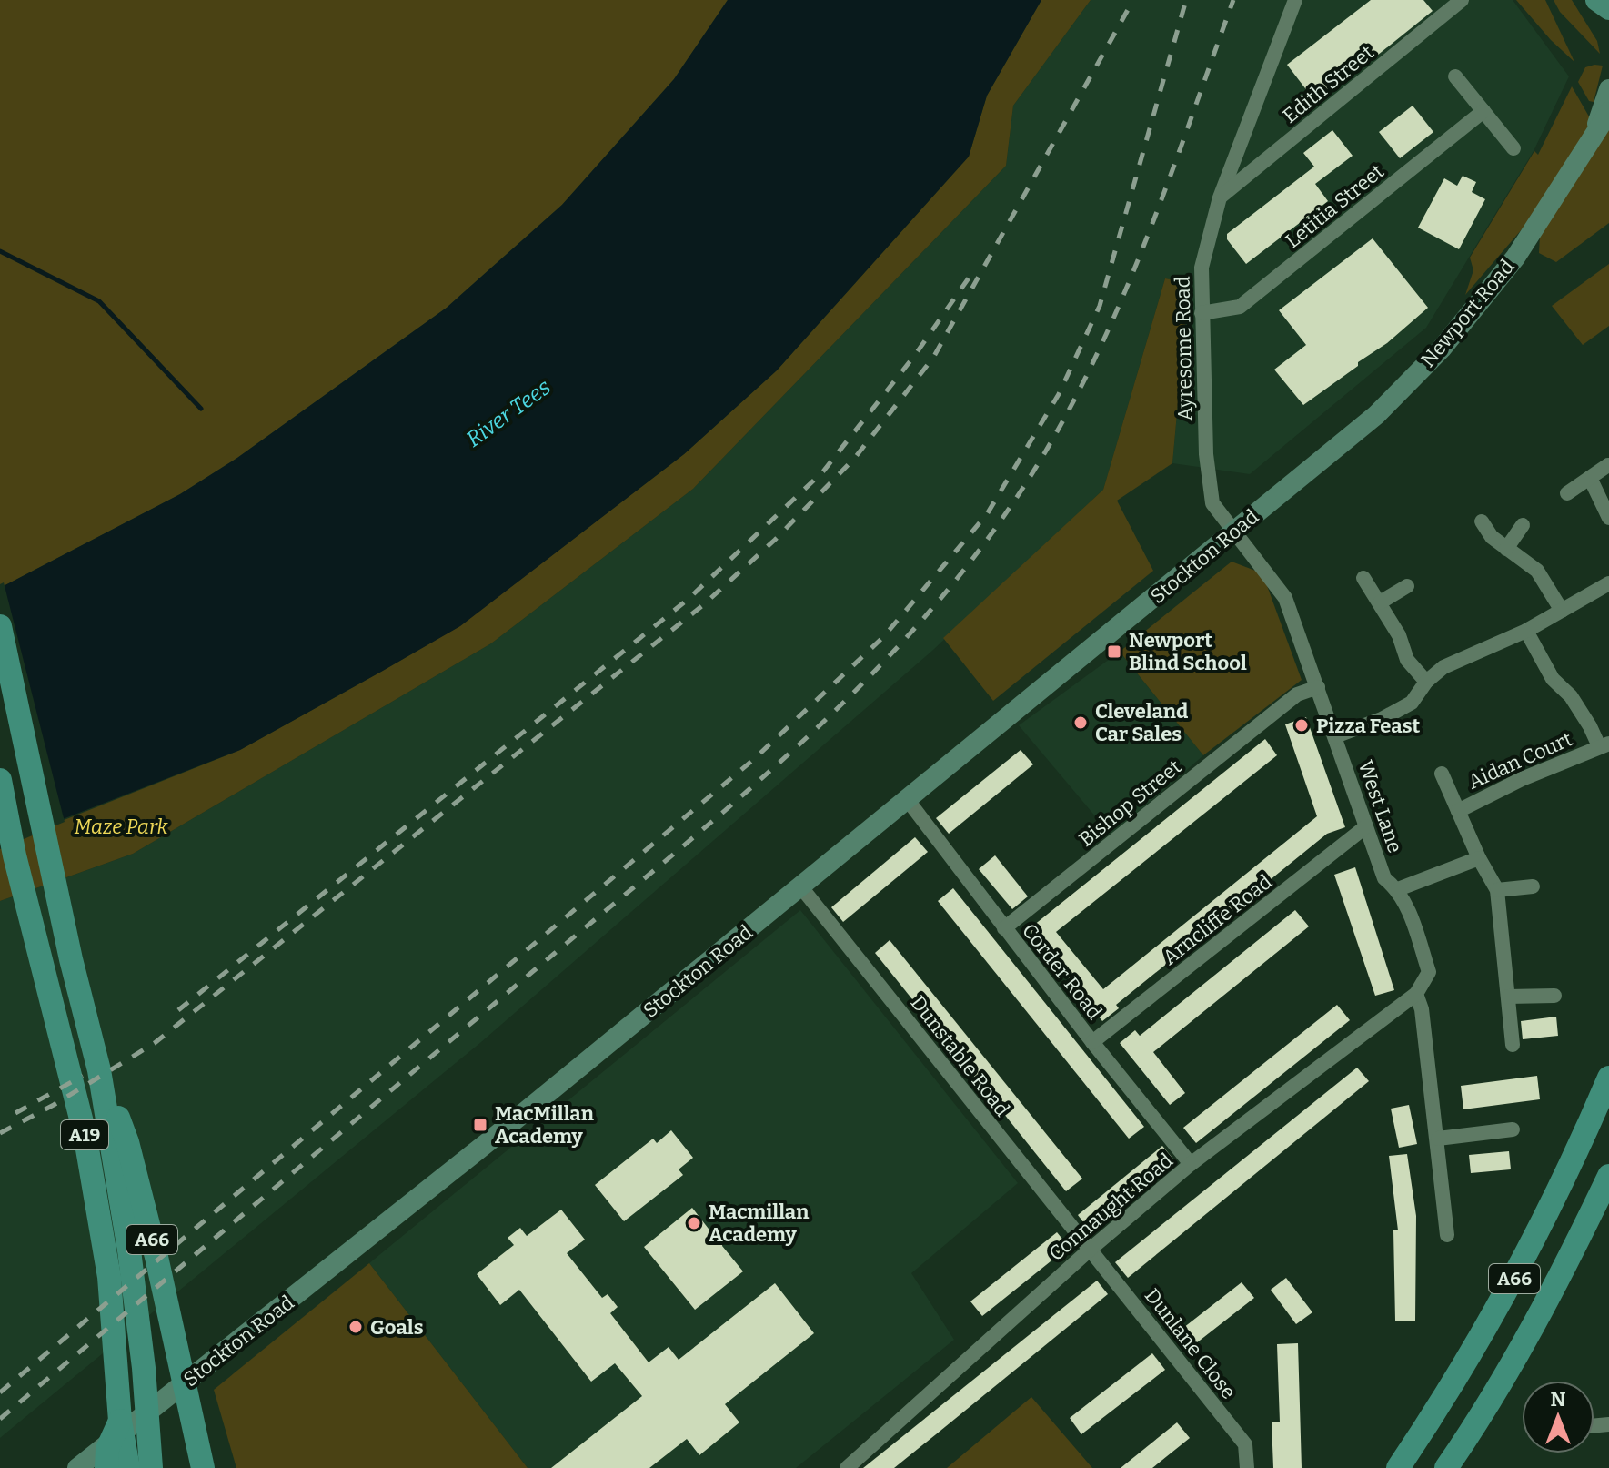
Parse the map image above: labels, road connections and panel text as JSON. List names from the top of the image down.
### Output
{
  "streets": {
    "highway": ["A19", "A66"],
    "main road": ["Newport Road", "Stockton Road"],
    "street": [
      "Edith Street",
      "Letitia Street",
      "Ayresome Road",
      "Aidan Court",
      "Bishop Street",
      "West Lane",
      "Arncliffe Road",
      "Corder Road",
      "Dunstable Road",
      "Connaught Road",
      "Dunlane Close"
    ]
  },
  "crossings": [
    ["Edith Street", "Ayresome Road"],
    ["Letitia Street", "Ayresome Road"],
    ["Newport Road", "Stockton Road"],
    ["Ayresome Road", "Stockton Road"],
    ["Ayresome Road", "West Lane"],
    ["Stockton Road", "West Lane"],
    ["Stockton Road", "Corder Road"],
    ["Stockton Road", "Dunstable Road"],
    ["Bishop Street", "West Lane"],
    ["Bishop Street", "Corder Road"],
    ["West Lane", "Arncliffe Road"],
    ["West Lane", "Connaught Road"],
    ["Arncliffe Road", "Corder Road"],
    ["Corder Road", "Connaught Road"],
    ["Dunstable Road", "Connaught Road"],
    ["Dunstable Road", "Dunlane Close"],
    ["A19", "A66"],
    ["Connaught Road", "Dunlane Close"]
  ],
  "water": ["River Tees"],
  "parks": ["Maze Park"],
  "places": {
    "transit": ["Newport Blind School", "MacMillan Academy"],
    "other": [
      "Cleveland Car Sales",
      "Pizza Feast",
      "Macmillan Academy",
      "Goals"
    ]
  },
  "north": "top"
}
